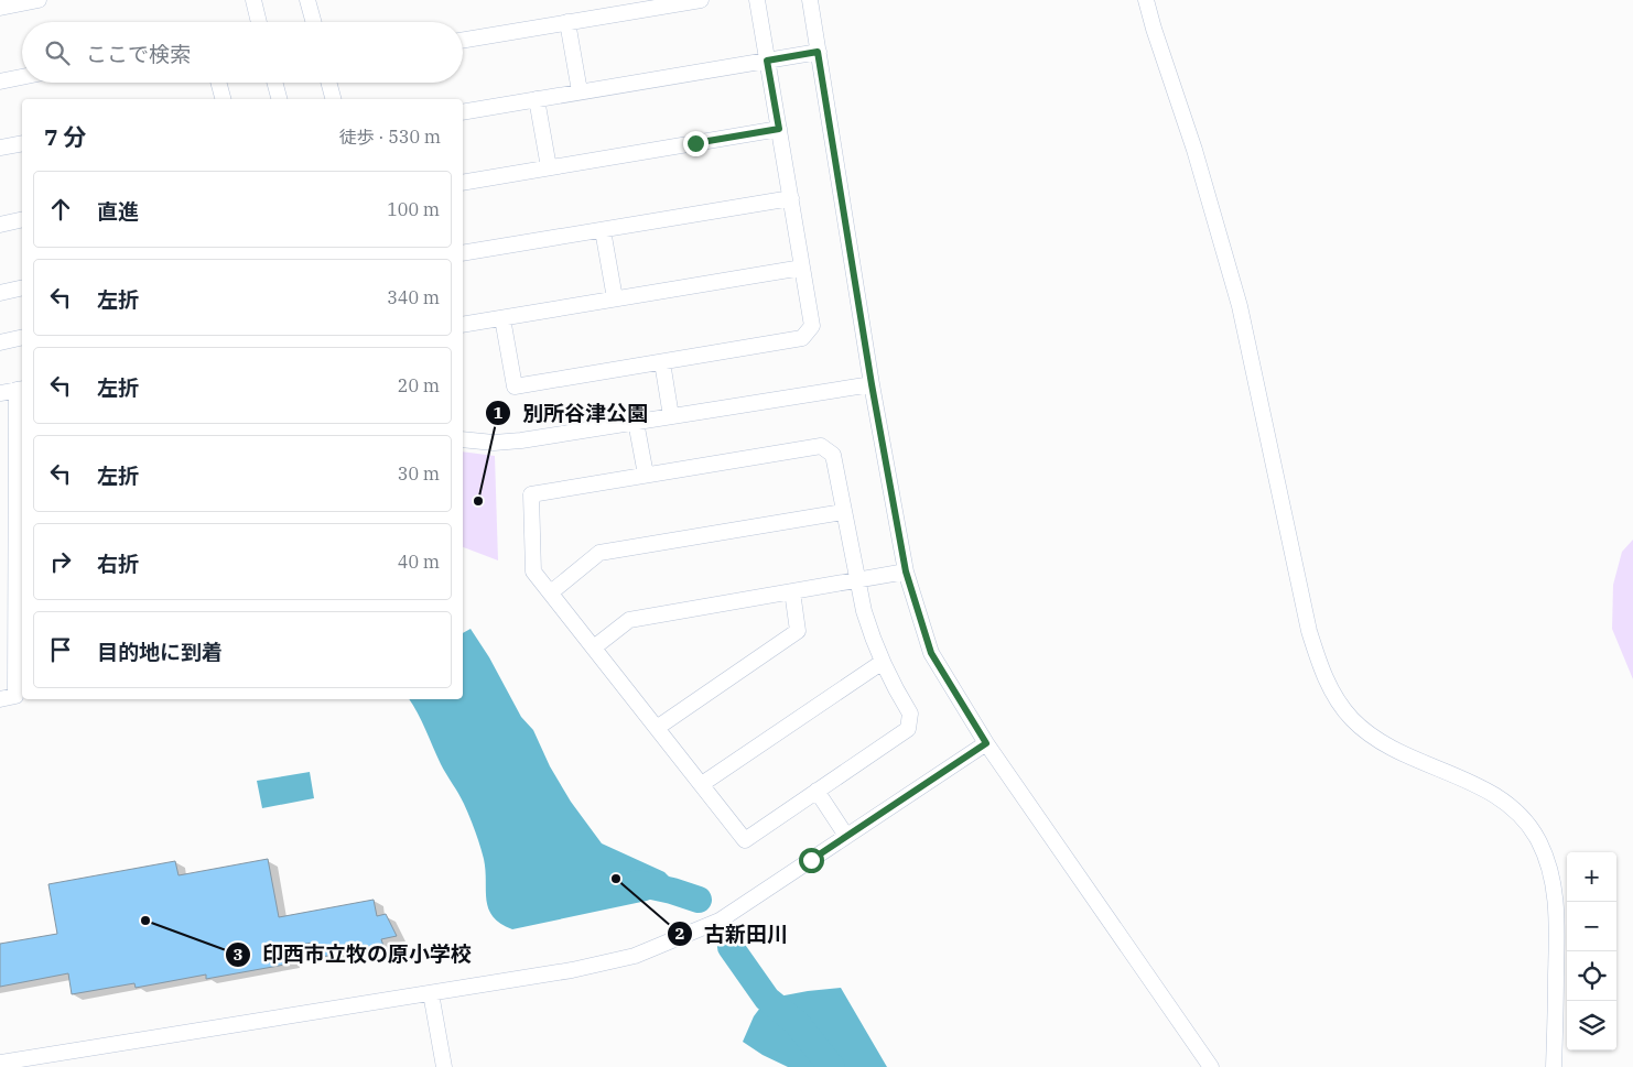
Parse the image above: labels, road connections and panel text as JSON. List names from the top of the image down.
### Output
{
  "places": ["別所谷津公園", "古新田川", "印西市立牧の原小学校"],
  "page": {
    "search": "ここで検索",
    "heading": ["7 分", "徒歩 · 530 m"],
    "list": [
      ["直進", "100 m"],
      ["左折", "340 m"],
      ["左折", "20 m"],
      ["左折", "30 m"],
      ["右折", "40 m"],
      "目的地に到着"
    ],
    "map_buttons": ["+", "−"]
  }
}
